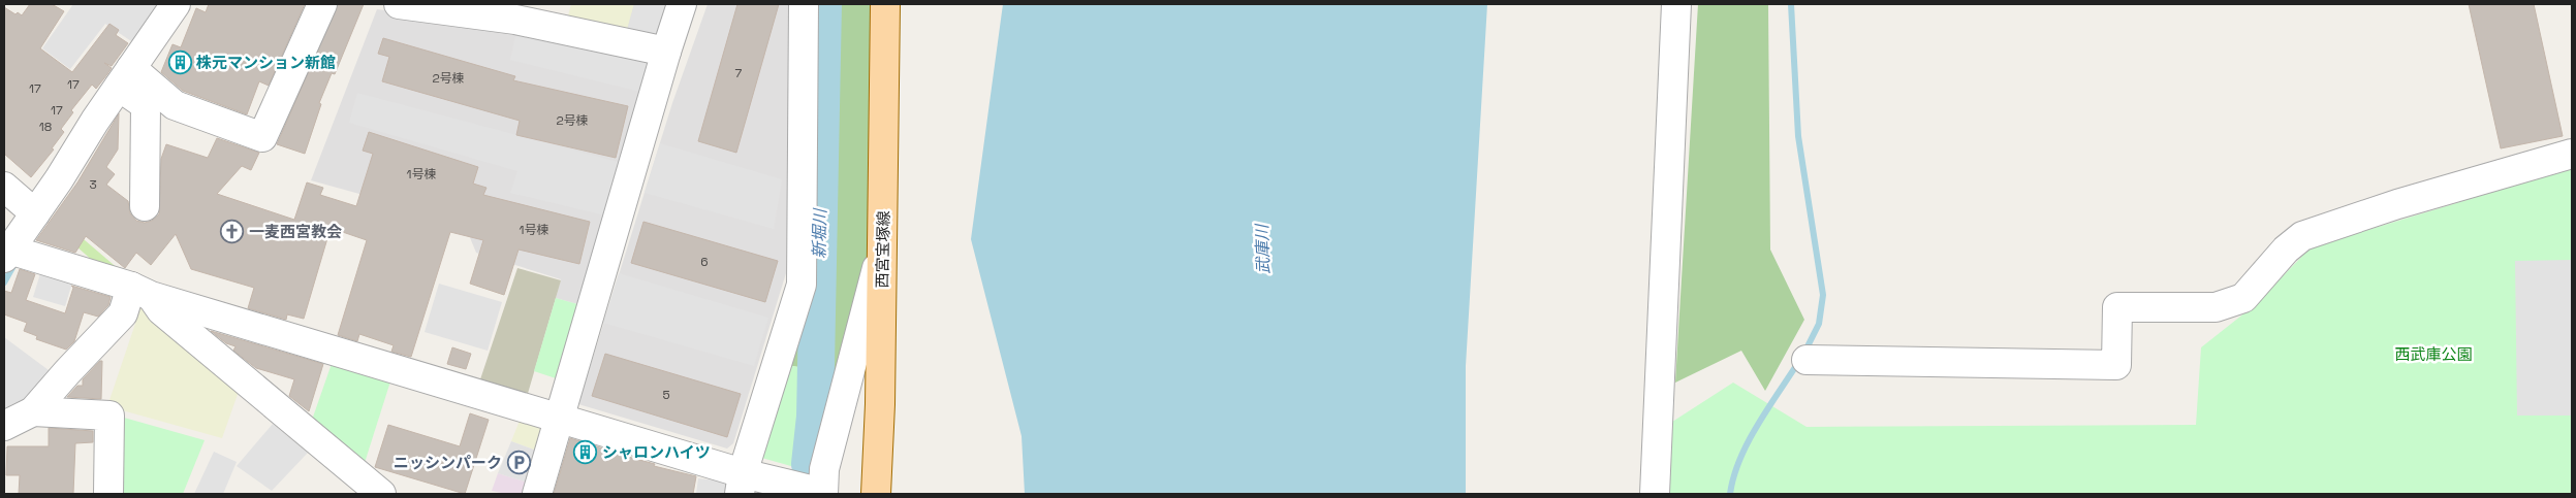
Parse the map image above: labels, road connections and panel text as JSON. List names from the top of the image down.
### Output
{
  "streets": {
    "main road": ["西宮宝塚線"]
  },
  "water": ["新堀川", "武庫川"],
  "parks": ["西武庫公園"],
  "places": {
    "building": ["株元マンション新館", "シャロンハイツ"],
    "church": ["一麦西宮教会"],
    "parking": ["ニッシンパーク"]
  },
  "house_numbers": [
    "7",
    "2号棟",
    "17",
    "17",
    "17",
    "2号棟",
    "18",
    "1号棟",
    "3",
    "1号棟",
    "6",
    "5"
  ]
}
